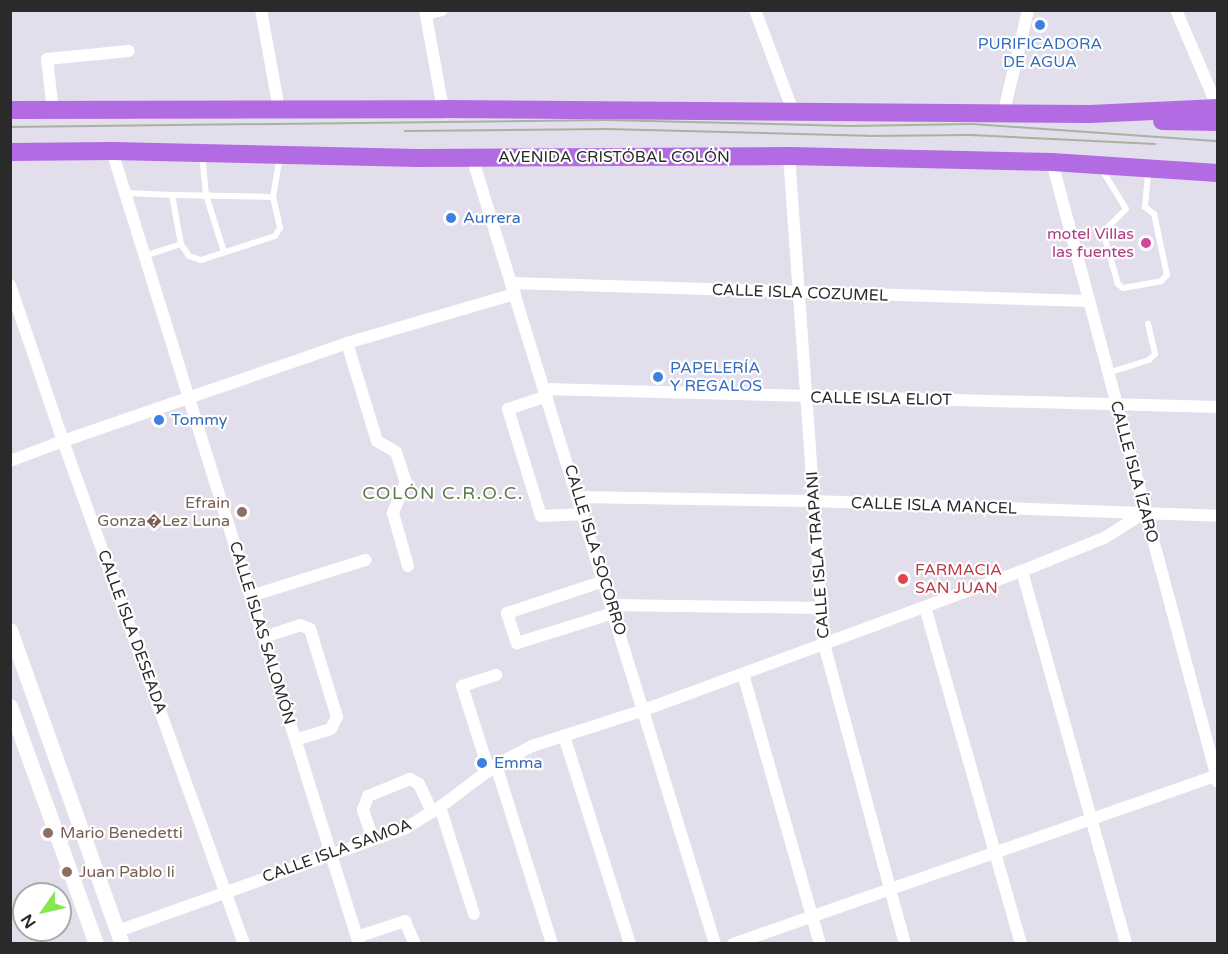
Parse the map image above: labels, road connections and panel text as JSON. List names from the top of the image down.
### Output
{
  "streets": {
    "main road": ["AVENIDA CRISTÓBAL COLÓN"],
    "street": [
      "CALLE ISLA COZUMEL",
      "CALLE ISLA ELIOT",
      "CALLE ISLA ÍZARO",
      "CALLE ISLA MANCEL",
      "CALLE ISLA SOCORRO",
      "CALLE ISLA TRAPANI",
      "CALLE ISLA DESEADA",
      "CALLE ISLAS SALOMÓN",
      "CALLE ISLA SAMOA"
    ]
  },
  "crossings": [
    ["AVENIDA CRISTÓBAL COLÓN", "CALLE ISLA ÍZARO"],
    ["AVENIDA CRISTÓBAL COLÓN", "CALLE ISLA SOCORRO"],
    ["AVENIDA CRISTÓBAL COLÓN", "CALLE ISLA TRAPANI"],
    ["AVENIDA CRISTÓBAL COLÓN", "CALLE ISLAS SALOMÓN"],
    ["CALLE ISLA COZUMEL", "CALLE ISLA ÍZARO"],
    ["CALLE ISLA COZUMEL", "CALLE ISLA SOCORRO"],
    ["CALLE ISLA COZUMEL", "CALLE ISLA TRAPANI"],
    ["CALLE ISLA COZUMEL", "CALLE ISLA DESEADA"],
    ["CALLE ISLA COZUMEL", "CALLE ISLAS SALOMÓN"],
    ["CALLE ISLA ELIOT", "CALLE ISLA ÍZARO"],
    ["CALLE ISLA ELIOT", "CALLE ISLA SOCORRO"],
    ["CALLE ISLA ELIOT", "CALLE ISLA TRAPANI"],
    ["CALLE ISLA ÍZARO", "CALLE ISLA MANCEL"],
    ["CALLE ISLA ÍZARO", "CALLE ISLA SAMOA"],
    ["CALLE ISLA MANCEL", "CALLE ISLA SOCORRO"],
    ["CALLE ISLA MANCEL", "CALLE ISLA TRAPANI"],
    ["CALLE ISLA MANCEL", "CALLE ISLA SAMOA"],
    ["CALLE ISLA SOCORRO", "CALLE ISLA SAMOA"],
    ["CALLE ISLA TRAPANI", "CALLE ISLA SAMOA"],
    ["CALLE ISLA DESEADA", "CALLE ISLA SAMOA"],
    ["CALLE ISLAS SALOMÓN", "CALLE ISLA SAMOA"]
  ],
  "districts": ["COLÓN C.R.O.C."],
  "places": [
    "PURIFICADORA DE AGUA",
    "Aurrera",
    "motel Villas las fuentes",
    "PAPELERÍA Y REGALOS",
    "Tommy",
    "Efrain Gonza�Lez Luna",
    "FARMACIA SAN JUAN",
    "Emma",
    "Mario Benedetti",
    "Juan Pablo Ii"
  ],
  "north": "bottom left"
}
